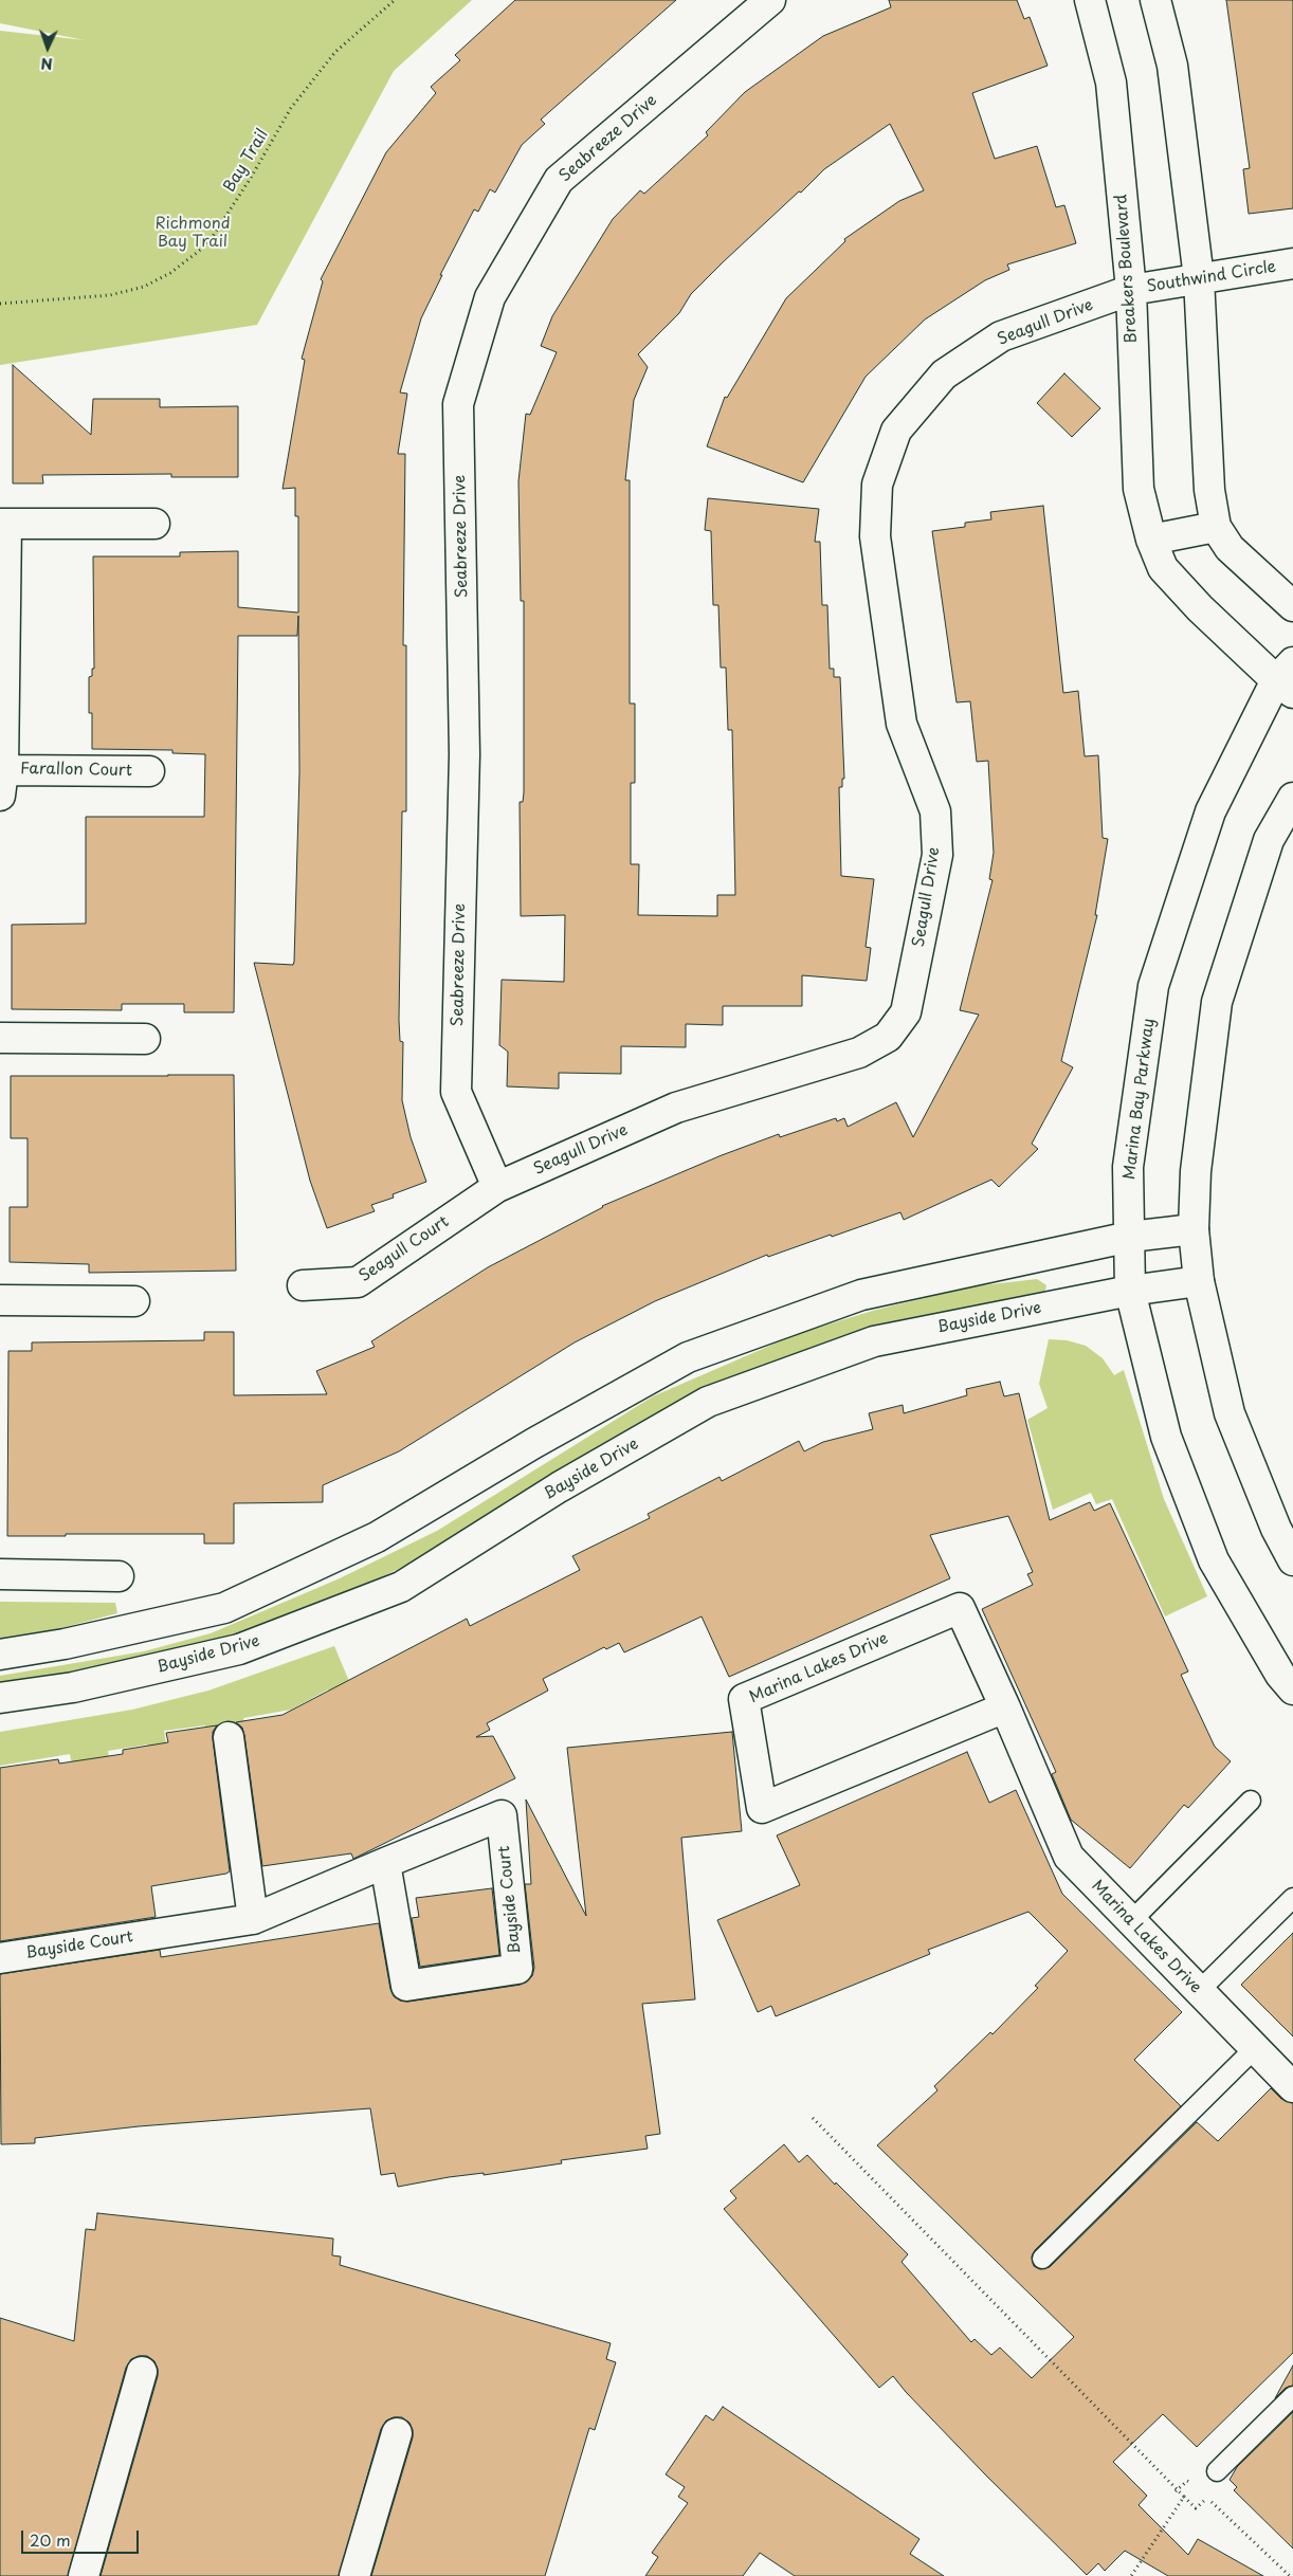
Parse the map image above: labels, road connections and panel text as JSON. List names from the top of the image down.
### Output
{
  "streets": {
    "street": [
      "Seabreeze Drive",
      "Breakers Boulevard",
      "Southwind Circle",
      "Seagull Drive",
      "Farallon Court",
      "Marina Bay Parkway",
      "Seagull Court",
      "Bayside Drive",
      "Marina Lakes Drive",
      "Bayside Court"
    ],
    "path": ["Bay Trail"]
  },
  "crossings": [
    ["Seabreeze Drive", "Seagull Drive"],
    ["Seabreeze Drive", "Seagull Court"],
    ["Breakers Boulevard", "Southwind Circle"],
    ["Breakers Boulevard", "Seagull Drive"],
    ["Breakers Boulevard", "Marina Bay Parkway"],
    ["Southwind Circle", "Seagull Drive"],
    ["Seagull Drive", "Seagull Court"],
    ["Marina Bay Parkway", "Bayside Drive"]
  ],
  "parks": ["Richmond Bay Trail"],
  "scale_bar": "20 m",
  "north": "bottom"
}
